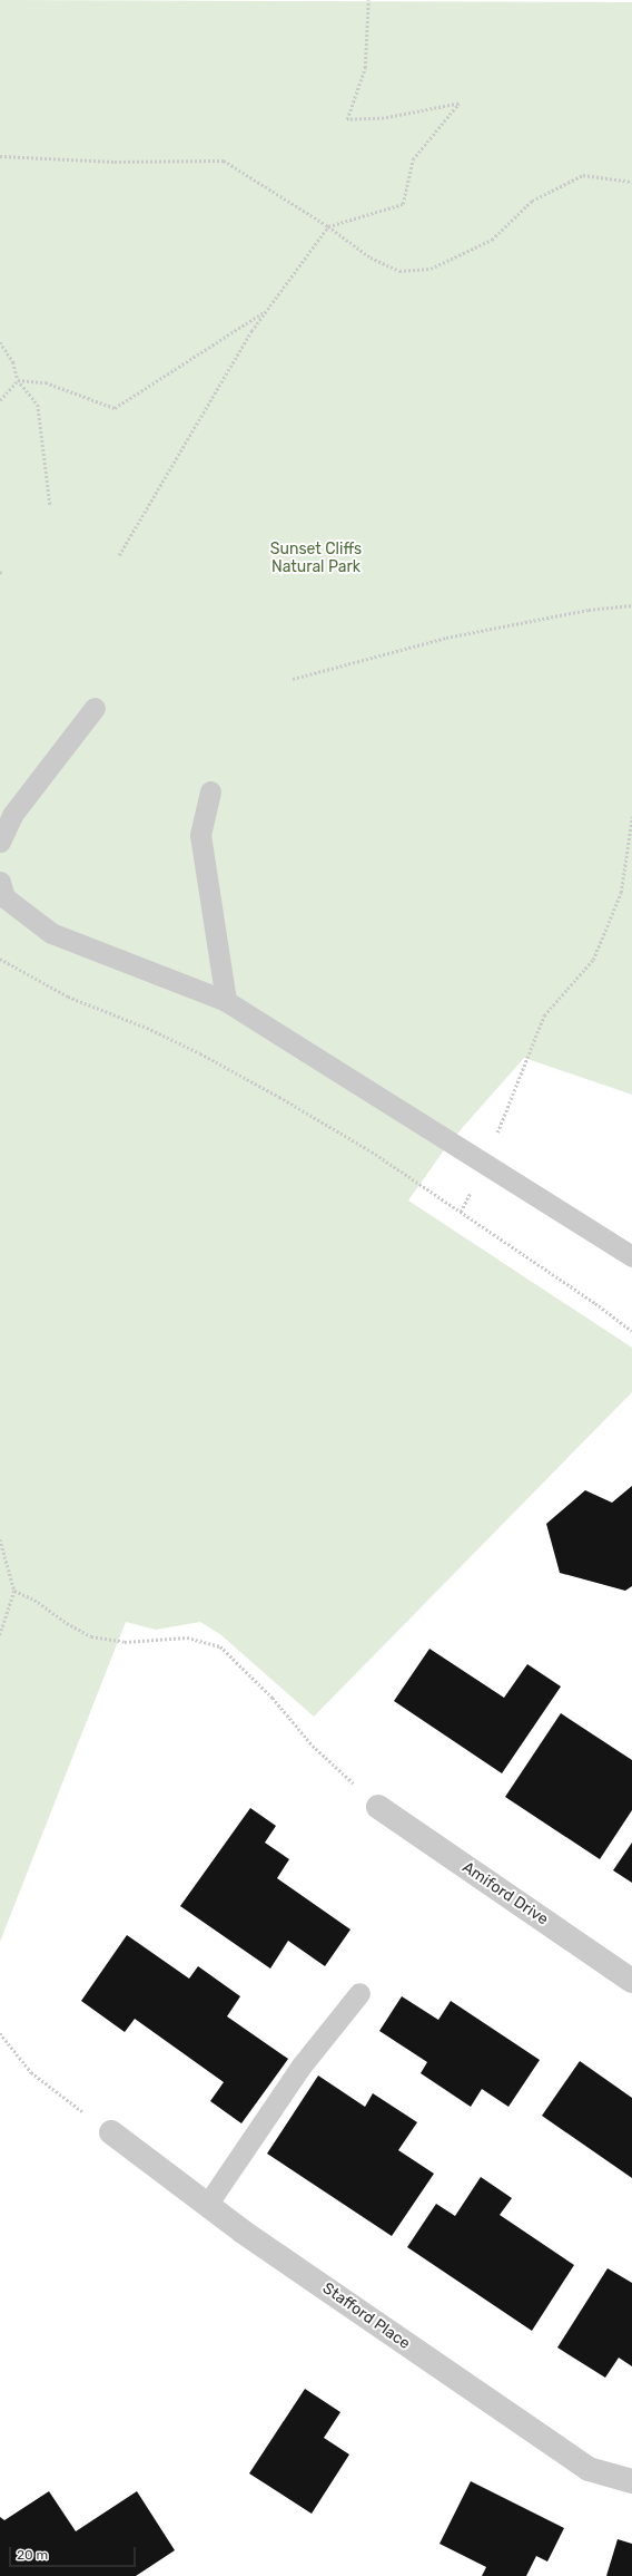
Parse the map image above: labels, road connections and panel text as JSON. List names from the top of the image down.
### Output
{
  "streets": {
    "street": ["Amiford Drive", "Stafford Place"]
  },
  "parks": ["Sunset Cliffs Natural Park"],
  "scale_bar": "20 m"
}
